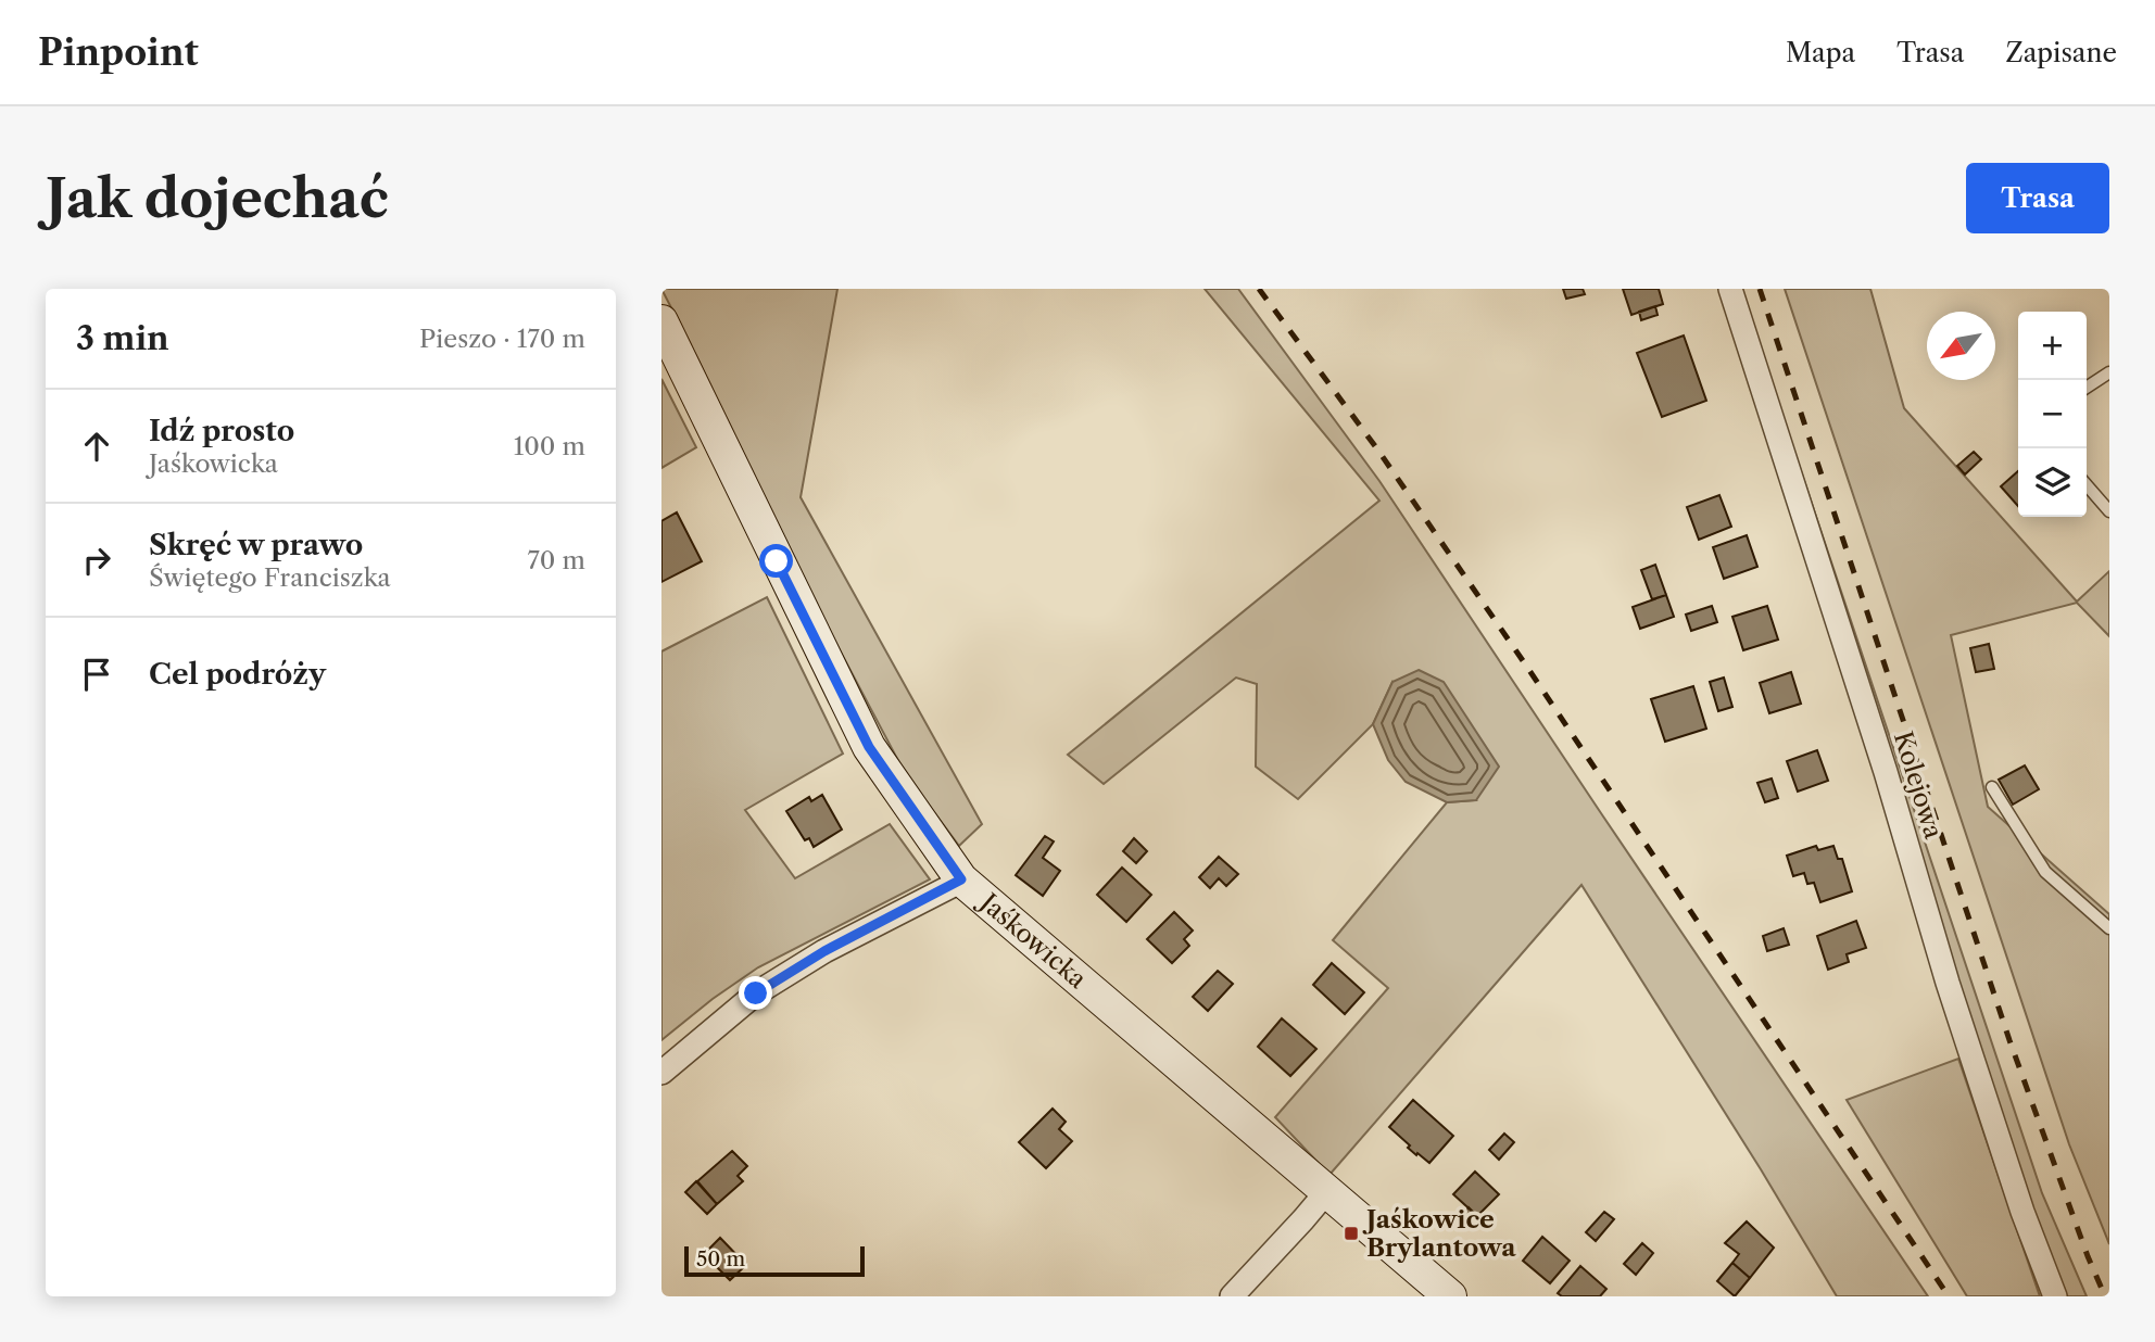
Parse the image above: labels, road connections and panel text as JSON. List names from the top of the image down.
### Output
{
  "streets": {
    "street": ["Kolejowa", "Jaśkowicka"]
  },
  "places": {
    "transit": ["Jaśkowice Brylantowa"]
  },
  "scale_bar": "50 m",
  "north": "bottom left",
  "page": {
    "header": "Pinpoint",
    "nav": ["Mapa", "Trasa", "Zapisane"],
    "buttons": "Trasa",
    "title": "Jak dojechać",
    "heading": ["3 min", "Pieszo · 170 m"],
    "map_buttons": ["+", "−"],
    "list": [
      ["Idź prosto", "Jaśkowicka", "100 m"],
      ["Skręć w prawo", "Świętego Franciszka", "70 m"],
      "Cel podróży"
    ],
    "scale": "50 m"
  }
}
